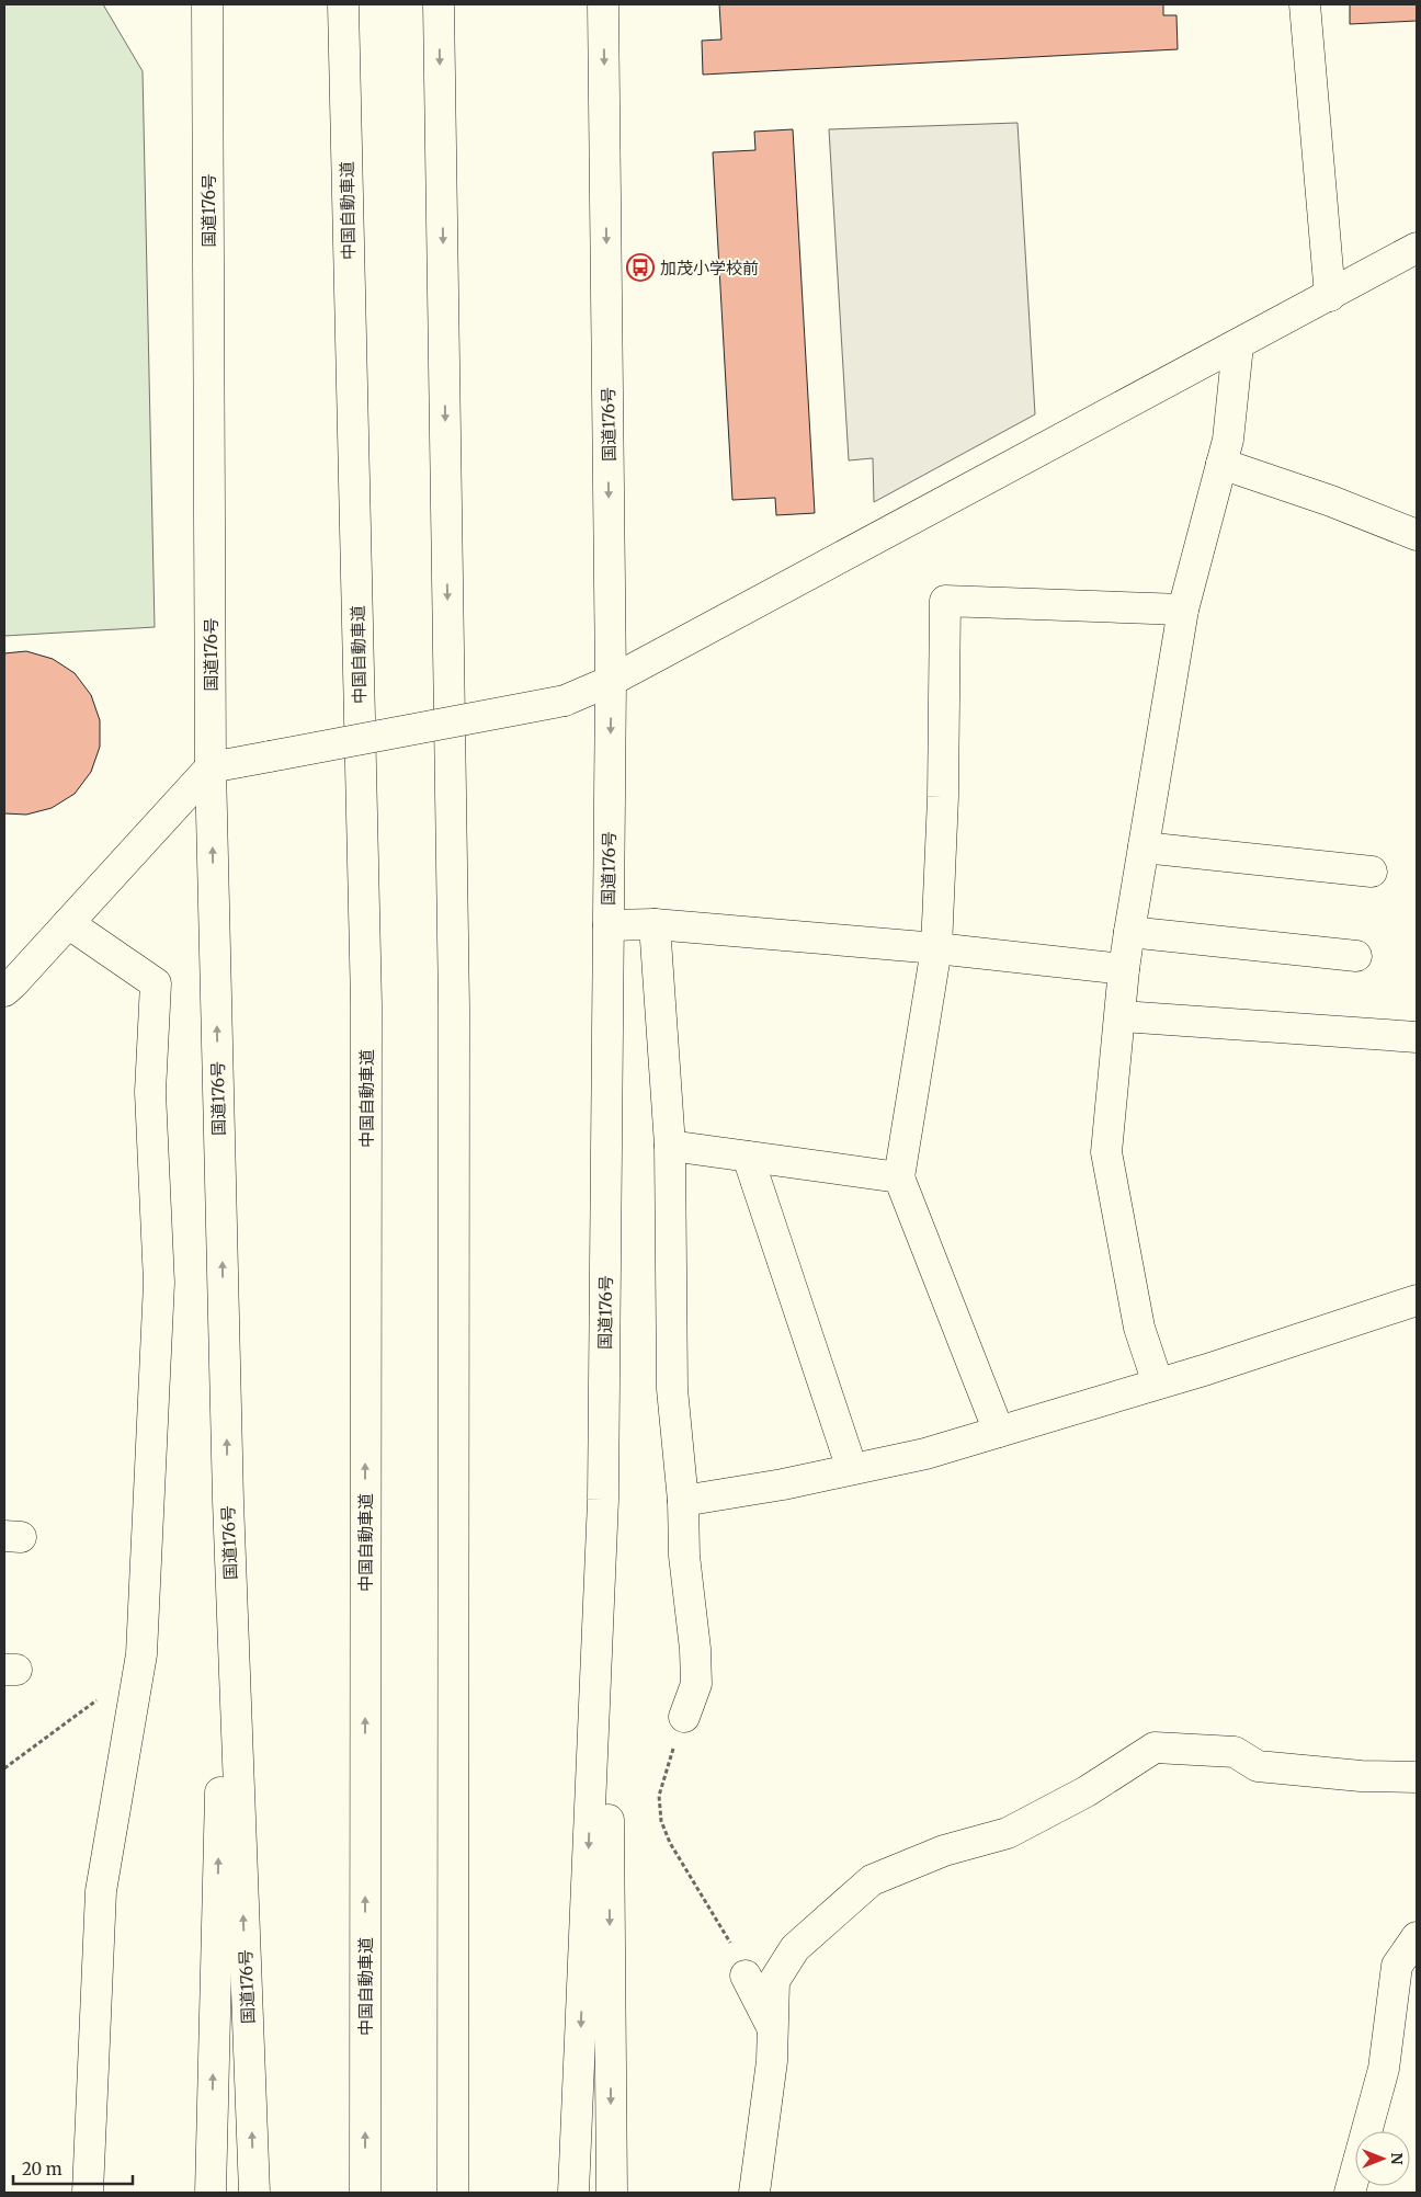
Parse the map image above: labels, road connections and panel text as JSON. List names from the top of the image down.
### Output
{
  "streets": {
    "main road": ["国道176号", "中国自動車道"]
  },
  "places": {
    "bus stop": ["加茂小学校前"]
  },
  "scale_bar": "20 m",
  "north": "right"
}
